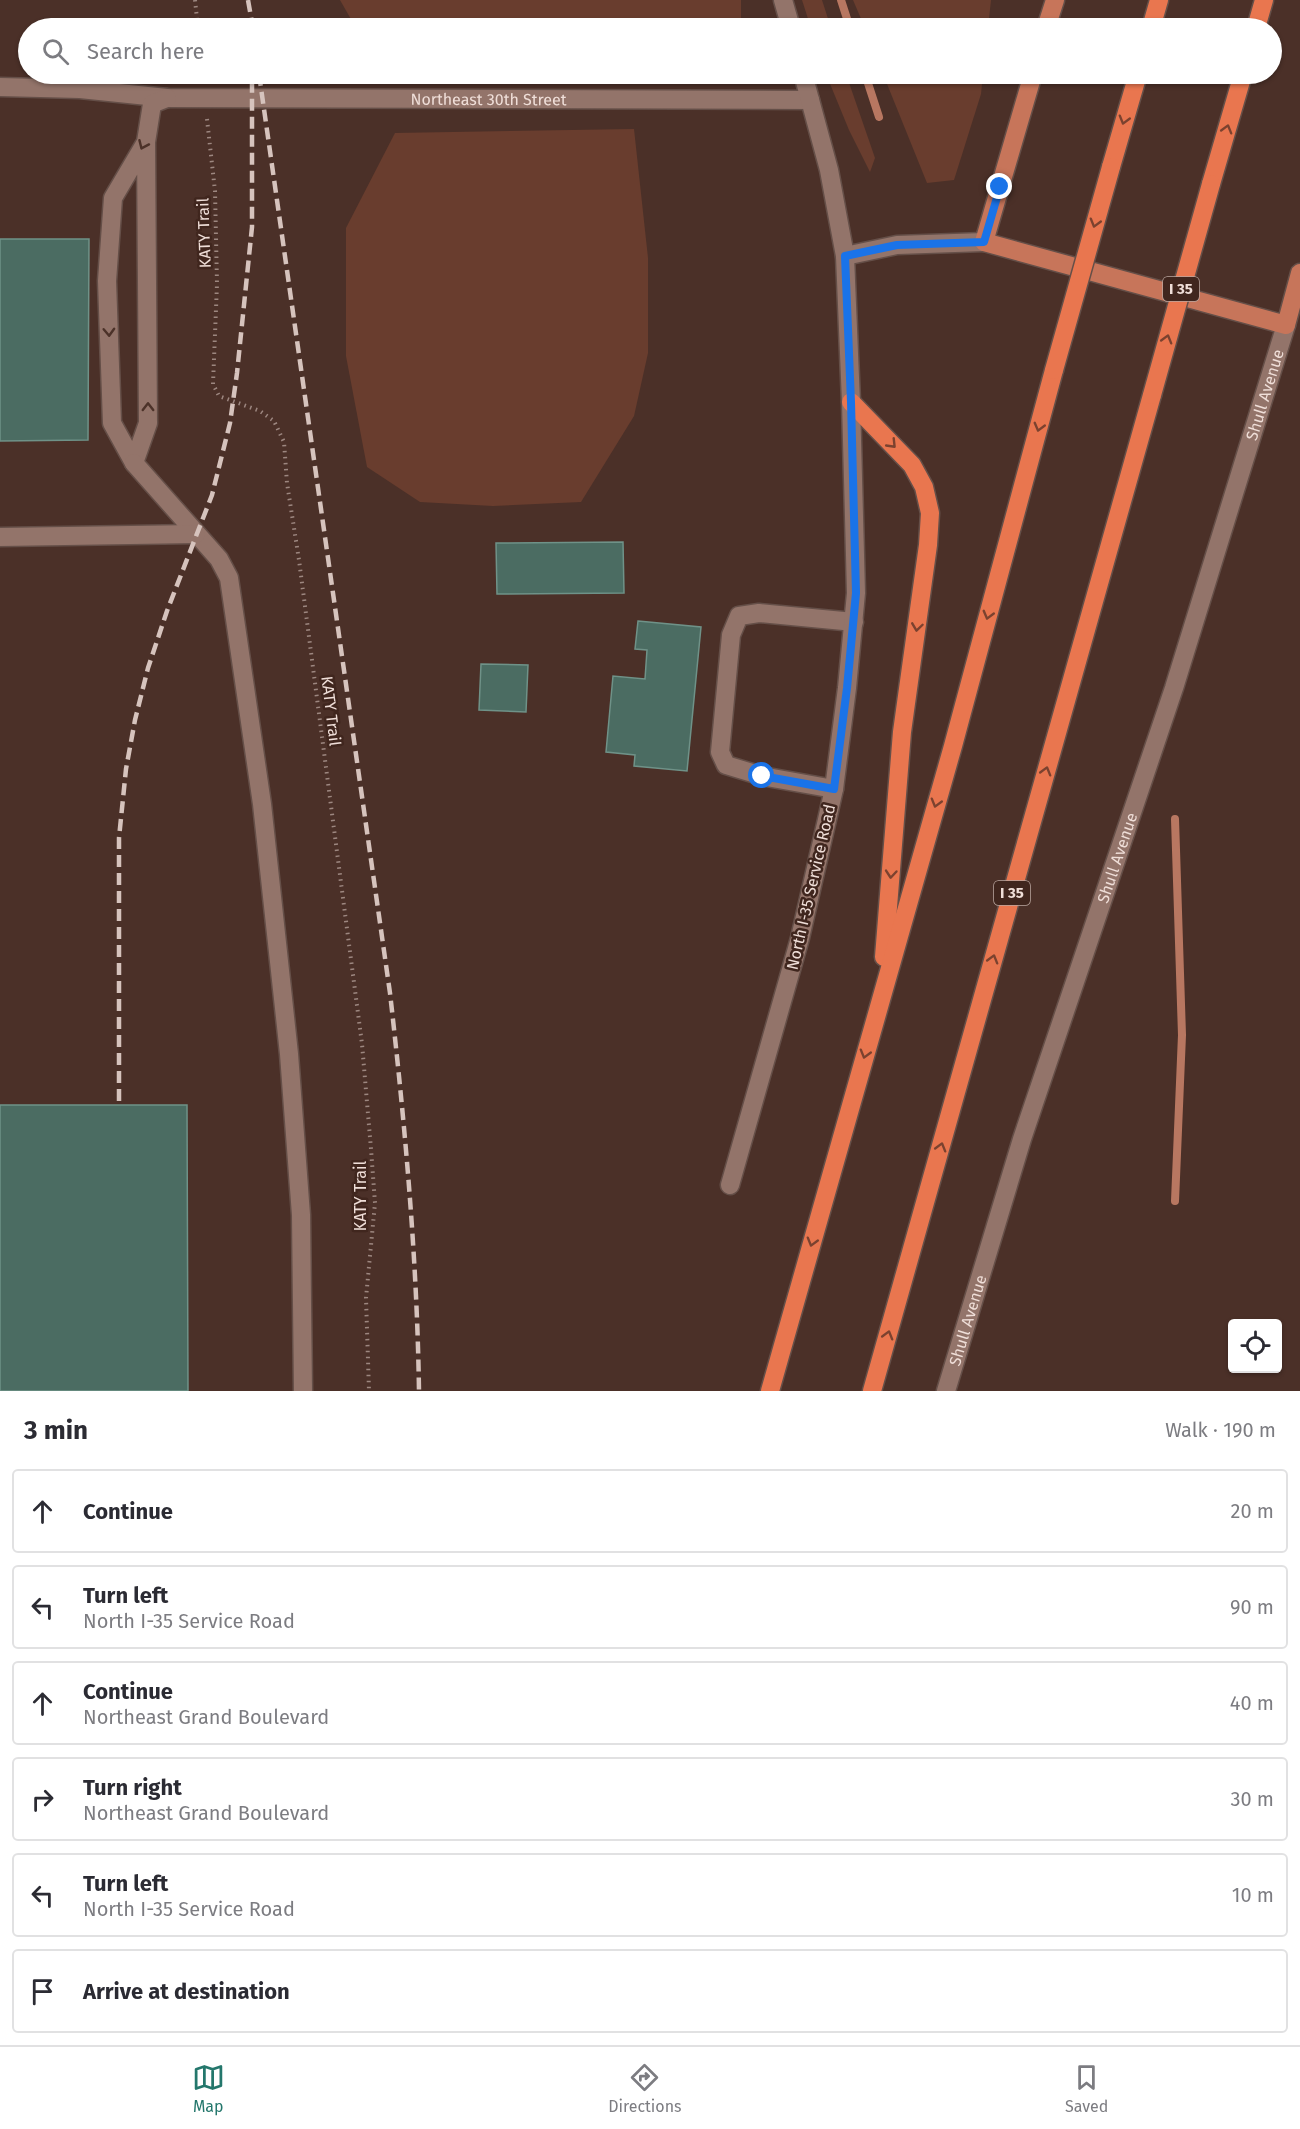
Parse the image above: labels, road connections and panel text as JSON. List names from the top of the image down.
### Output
{
  "streets": {
    "highway": ["I 35"],
    "street": ["Northeast 30th Street", "Shull Avenue", "North I-35 Service Road"],
    "path": ["KATY Trail"]
  },
  "crossings": [
    ["Northeast 30th Street", "KATY Trail"],
    ["Northeast 30th Street", "North I-35 Service Road"]
  ],
  "page": {
    "search": "Search here",
    "heading": ["3 min", "Walk · 190 m"],
    "list": [
      ["Continue", "20 m"],
      ["Turn left", "North I-35 Service Road", "90 m"],
      ["Continue", "Northeast Grand Boulevard", "40 m"],
      ["Turn right", "Northeast Grand Boulevard", "30 m"],
      ["Turn left", "North I-35 Service Road", "10 m"],
      "Arrive at destination"
    ],
    "nav": ["Map", "Directions", "Saved"]
  }
}
